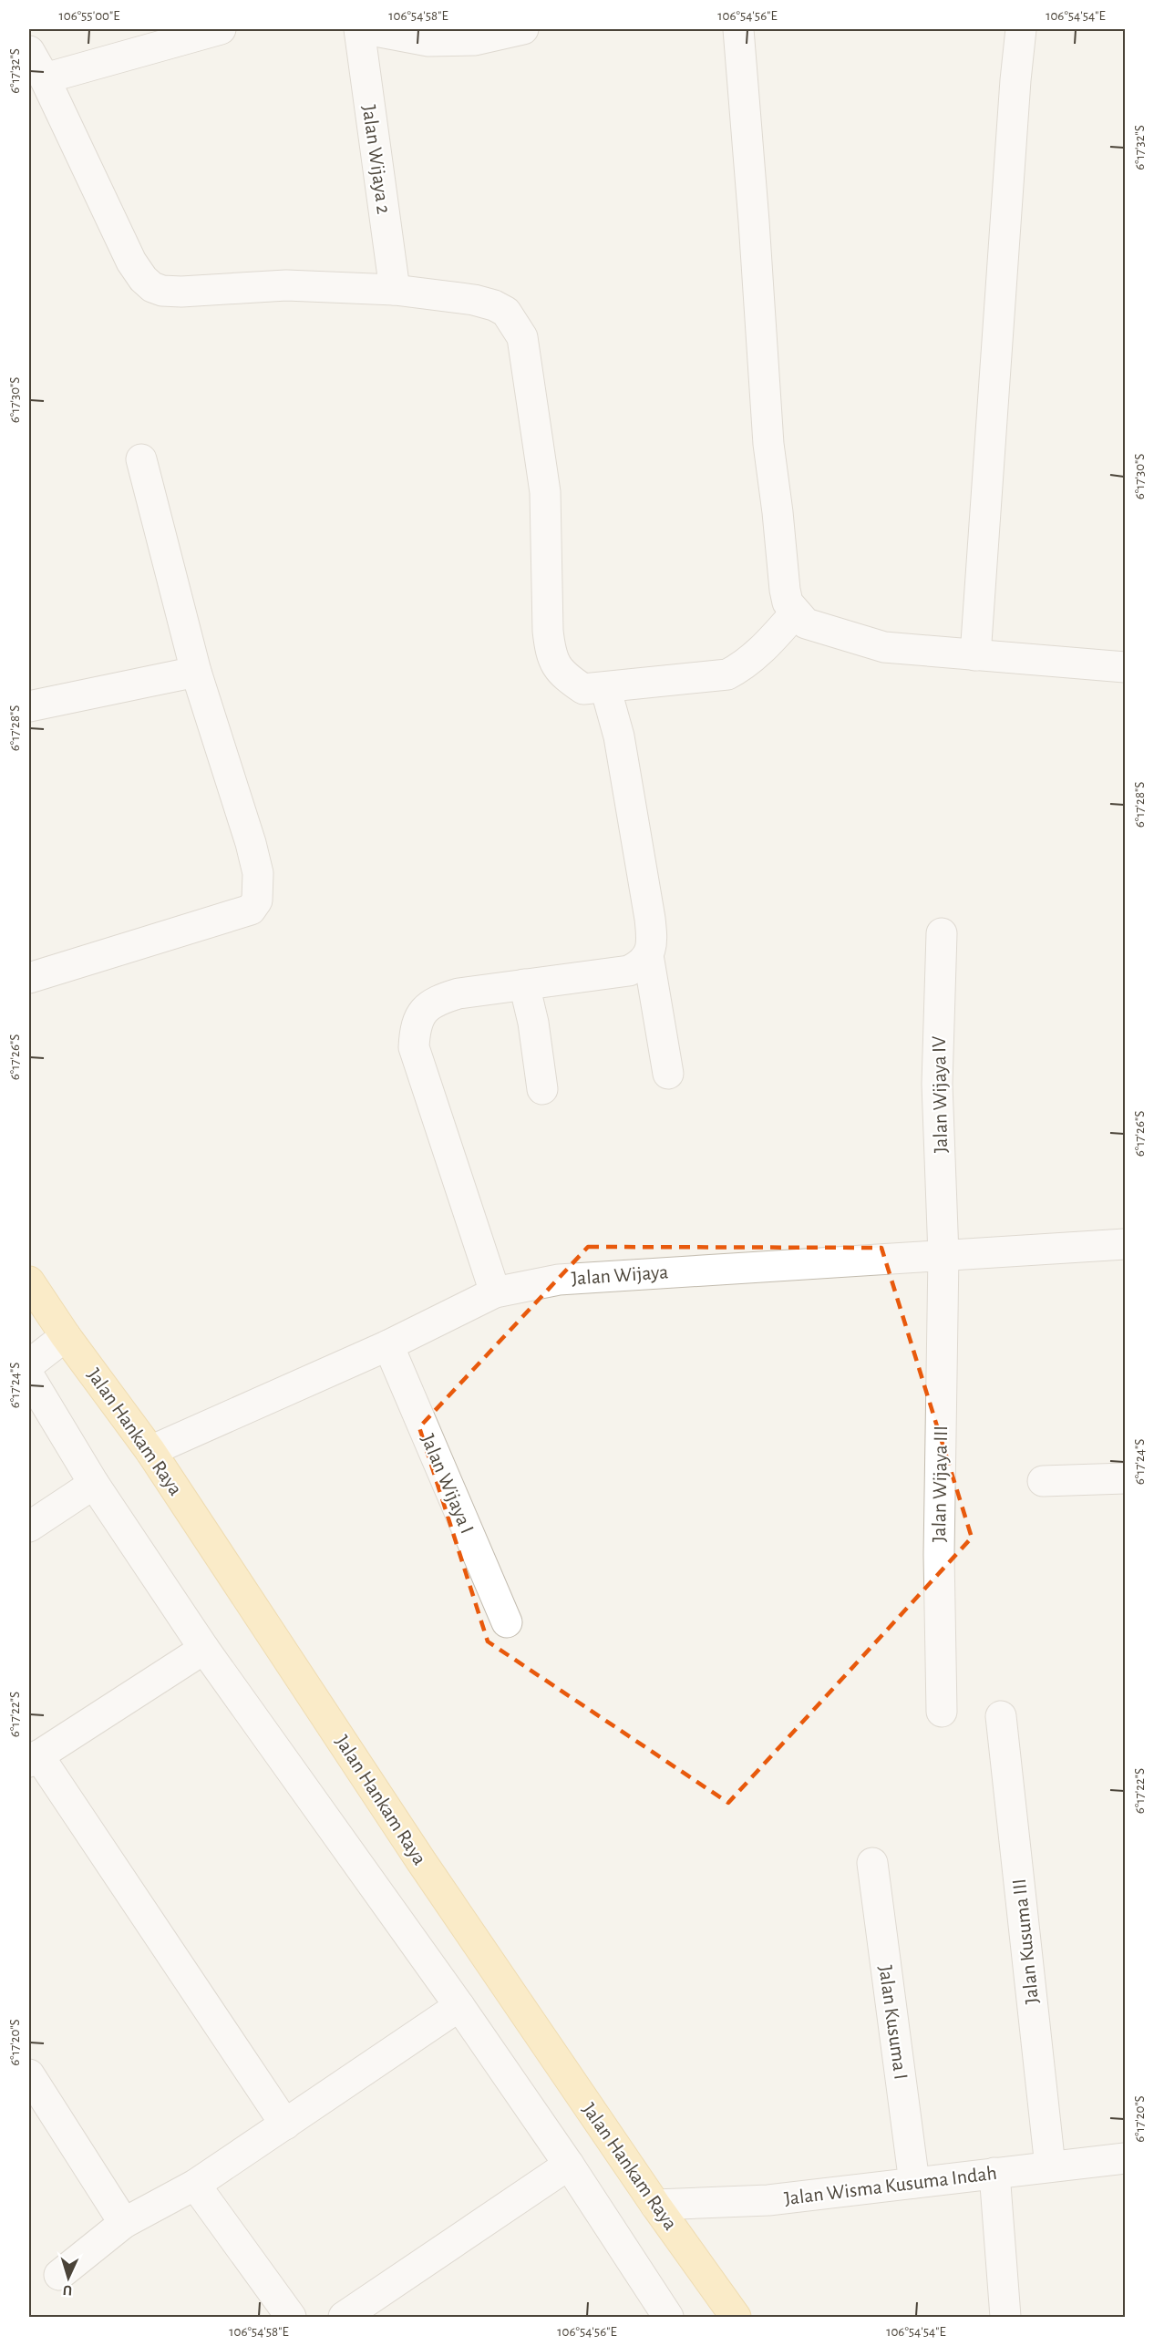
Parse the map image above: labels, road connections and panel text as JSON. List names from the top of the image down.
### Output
{
  "streets": {
    "main road": ["Jalan Hankam Raya"],
    "street": [
      "Jalan Wijaya 2",
      "Jalan Wijaya IV",
      "Jalan Wijaya",
      "Jalan Wijaya I",
      "Jalan Wijaya III",
      "Jalan Kusuma III",
      "Jalan Kusuma I",
      "Jalan Wisma Kusuma Indah"
    ]
  },
  "crossings": [
    ["Jalan Wijaya IV", "Jalan Wijaya"],
    ["Jalan Wijaya IV", "Jalan Wijaya III"],
    ["Jalan Wijaya", "Jalan Hankam Raya"],
    ["Jalan Wijaya", "Jalan Wijaya I"],
    ["Jalan Wijaya", "Jalan Wijaya III"],
    ["Jalan Hankam Raya", "Jalan Wisma Kusuma Indah"],
    ["Jalan Kusuma III", "Jalan Wisma Kusuma Indah"],
    ["Jalan Kusuma I", "Jalan Wisma Kusuma Indah"]
  ],
  "north": "bottom",
  "coordinates": [
    "106°55'00\"E",
    "106°54'58\"E",
    "106°54'56\"E",
    "106°54'54\"E",
    "6°17'32\"S",
    "6°17'30\"S",
    "6°17'28\"S",
    "6°17'26\"S",
    "6°17'24\"S",
    "6°17'22\"S",
    "6°17'20\"S"
  ]
}
